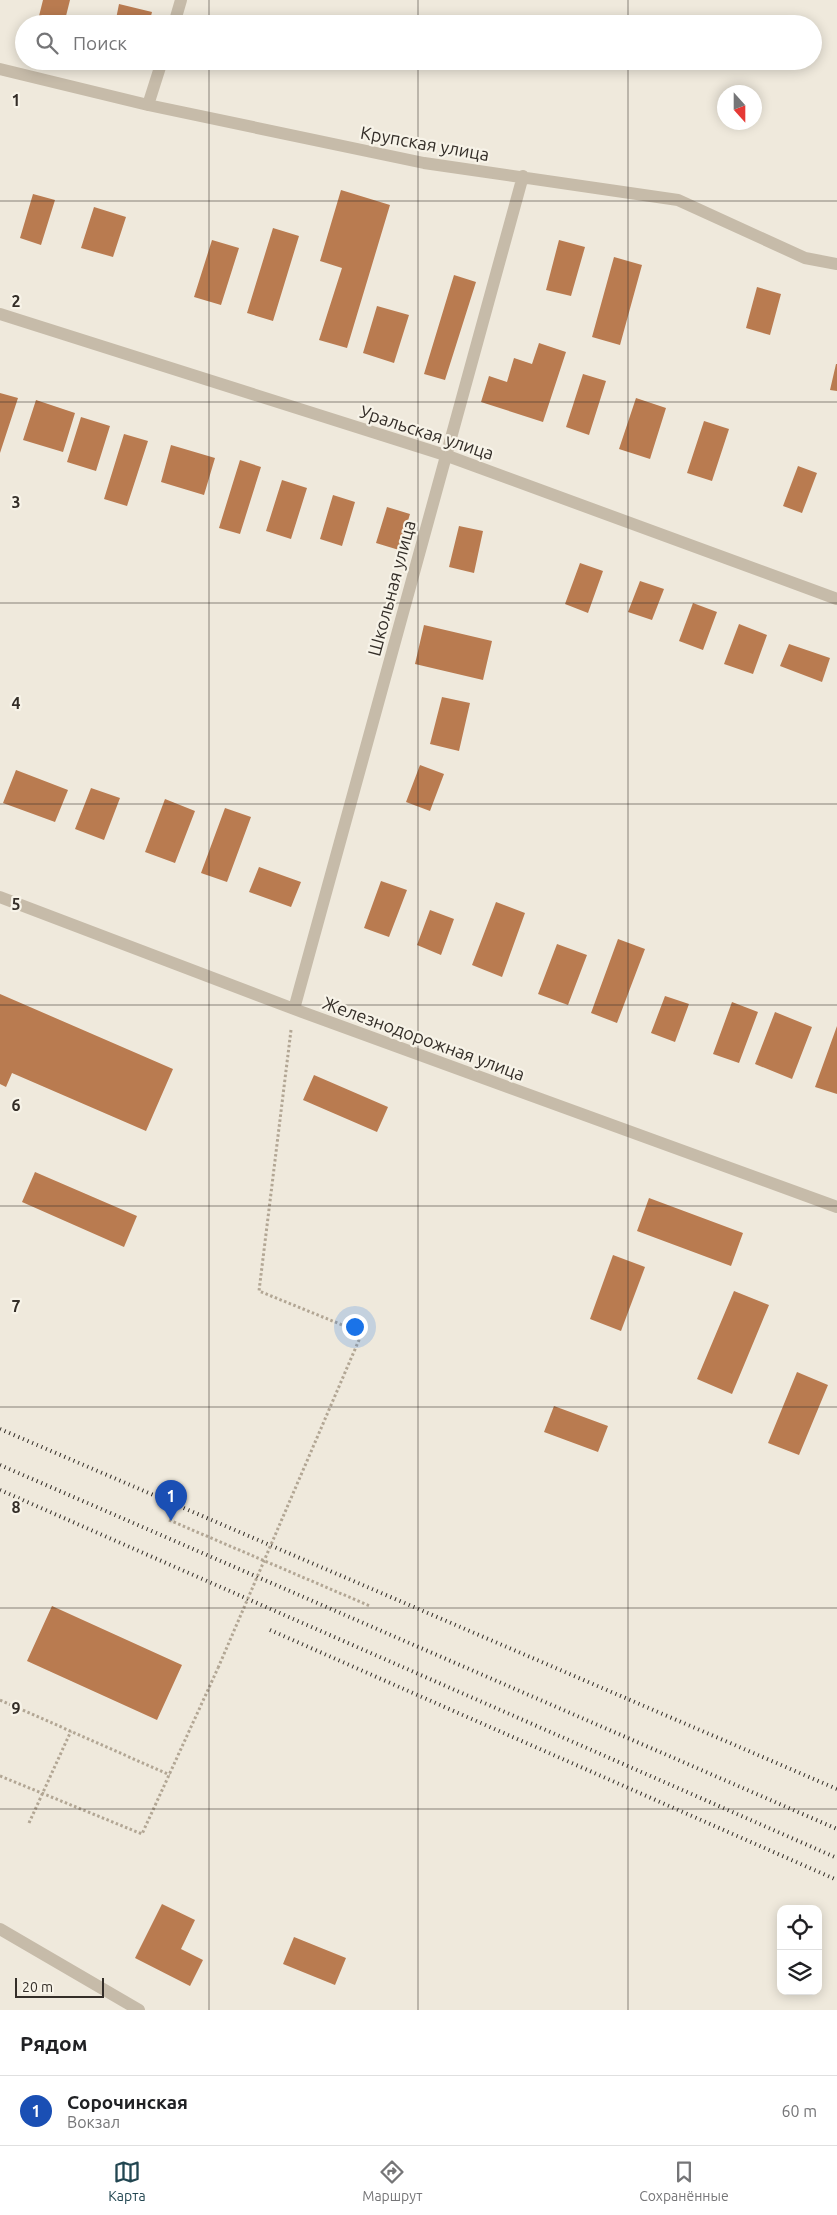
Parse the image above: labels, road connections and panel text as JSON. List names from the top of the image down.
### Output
{
  "streets": {
    "street": [
      "Крупская улица",
      "Уральская улица",
      "Школьная улица",
      "Железнодорожная улица"
    ]
  },
  "crossings": [
    ["Крупская улица", "Школьная улица"],
    ["Уральская улица", "Школьная улица"],
    ["Школьная улица", "Железнодорожная улица"]
  ],
  "scale_bar": "20 m",
  "north": "bottom",
  "page": {
    "search": "Поиск",
    "pins": "1",
    "scale": "20 m",
    "heading": "Рядом",
    "list": [
      {
        "mark": "1",
        "name": "Сорочинская",
        "note": "Вокзал",
        "value": "60 m"
      }
    ],
    "nav": ["Карта", "Маршрут", "Сохранённые"]
  },
  "grid": {
    "rows": [
      "1",
      "2",
      "3",
      "4",
      "5",
      "6",
      "7",
      "8",
      "9"
    ]
  }
}
